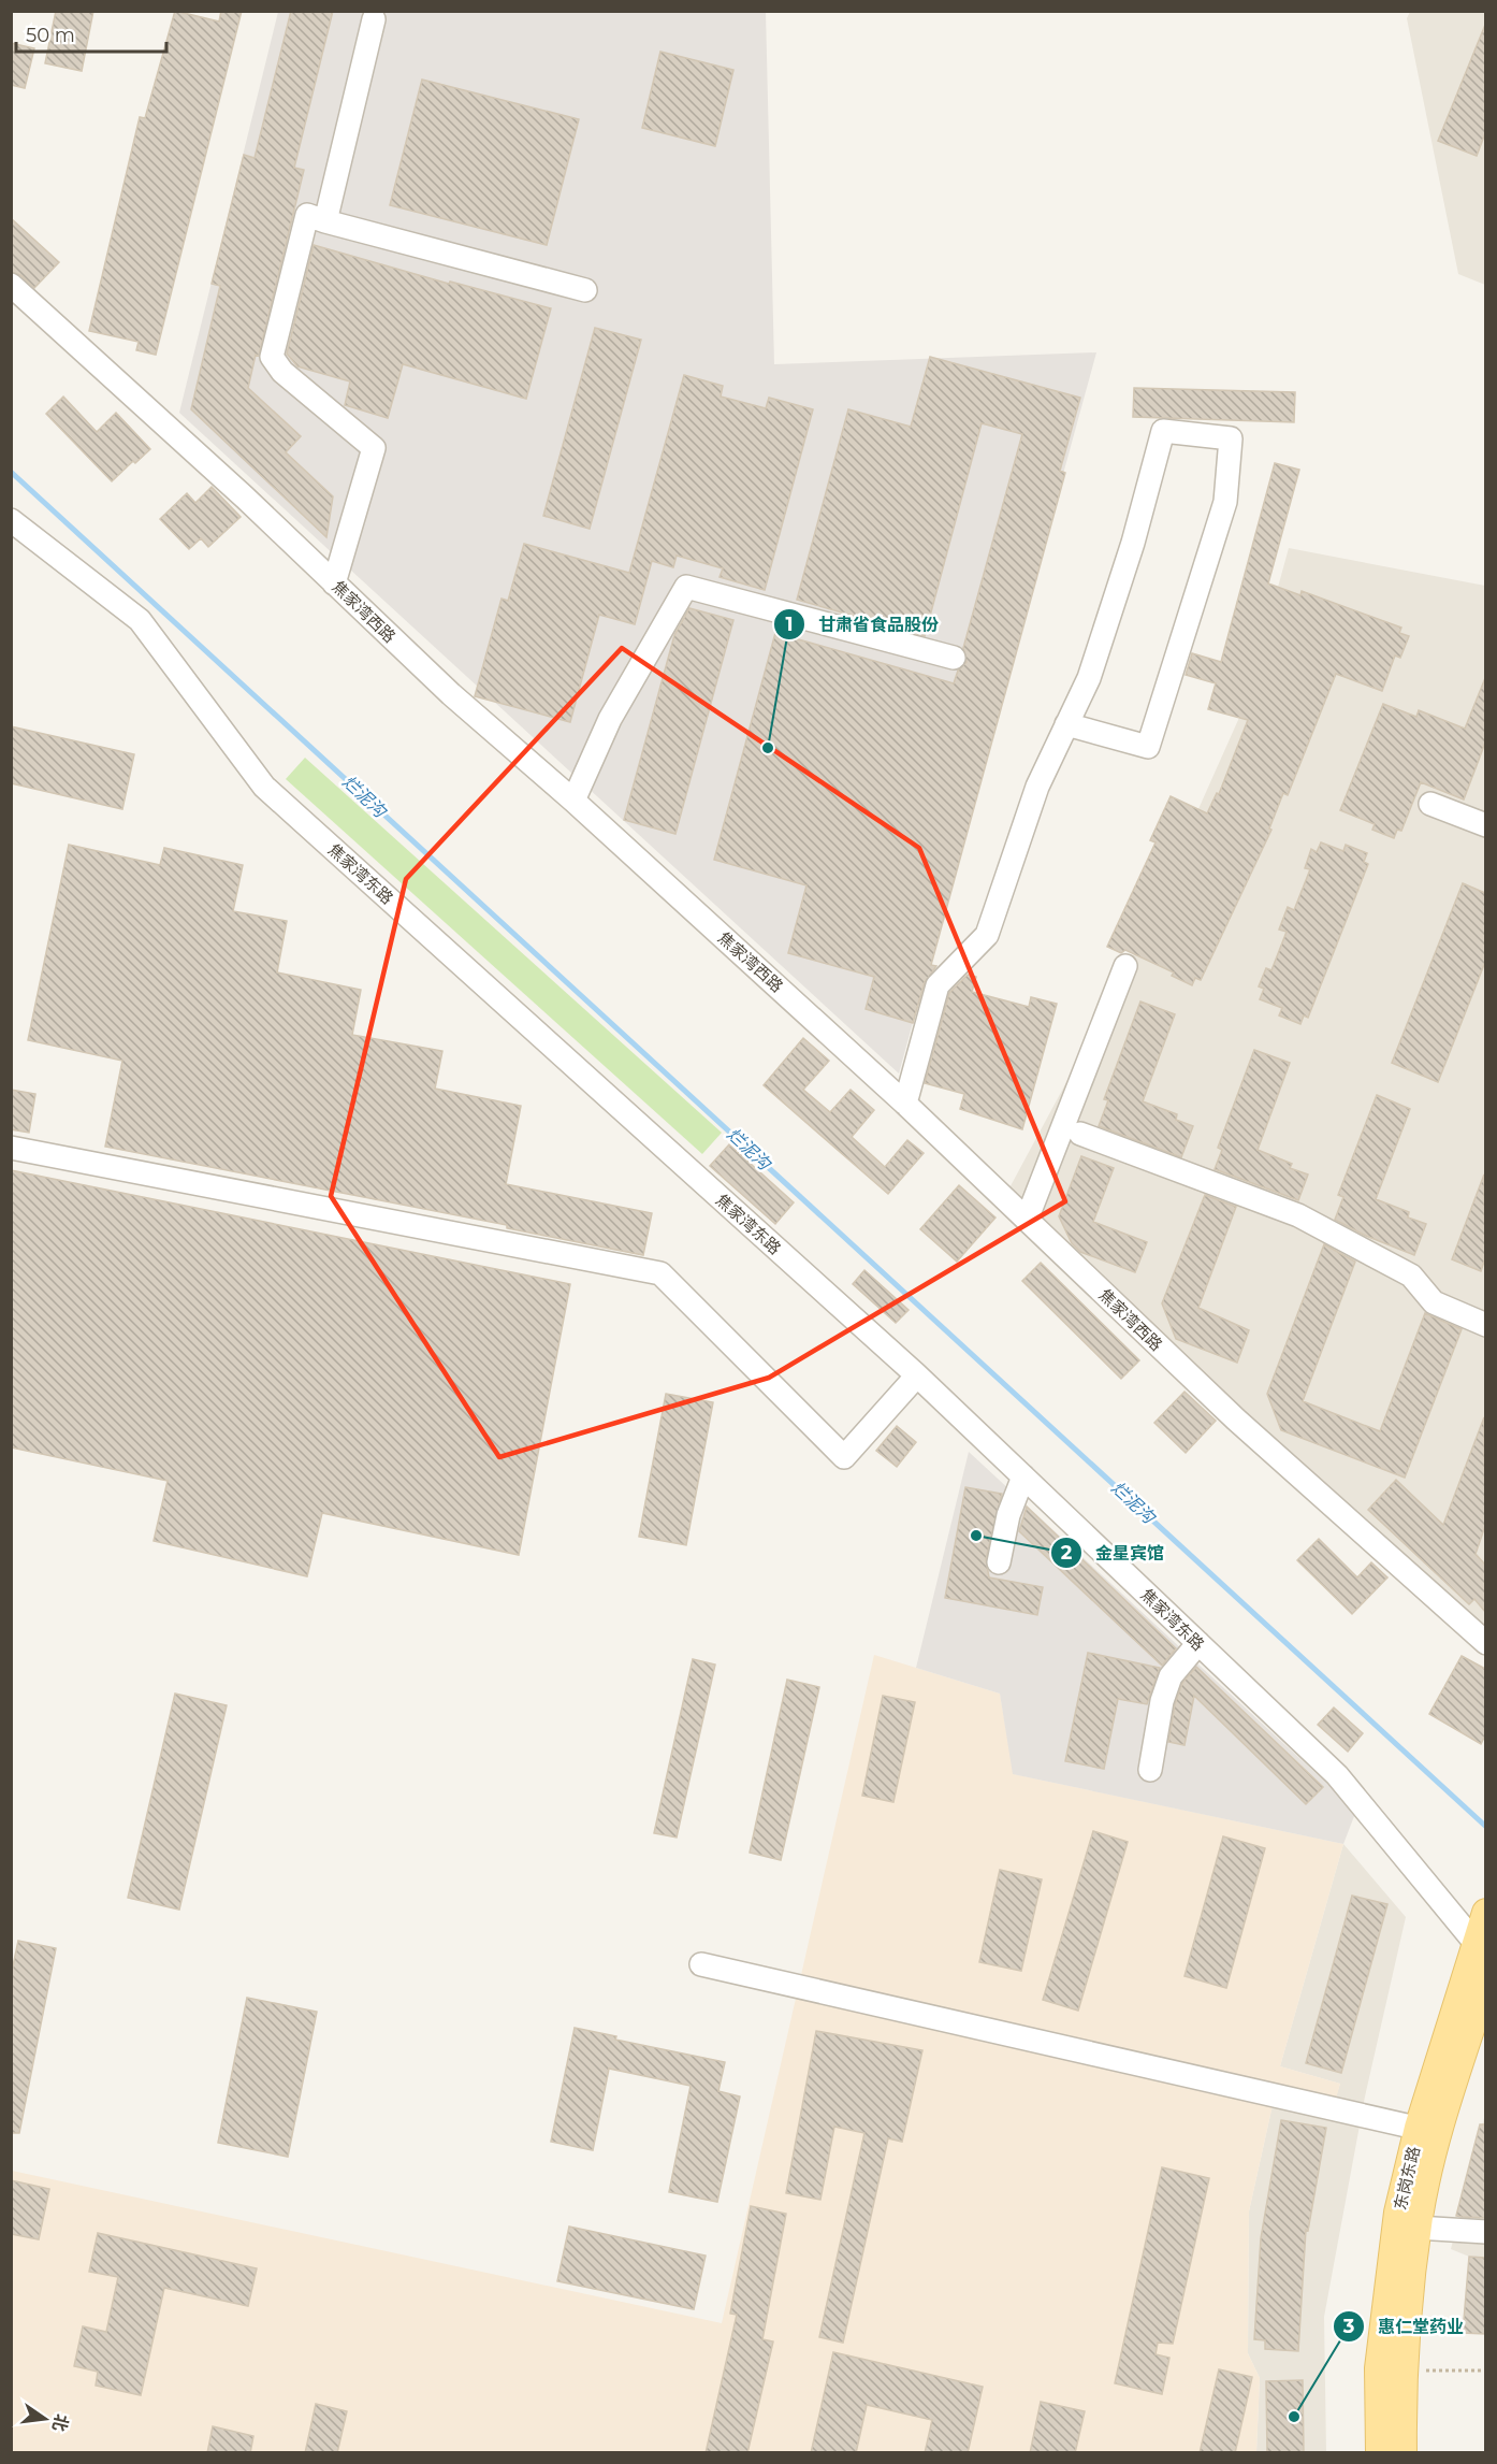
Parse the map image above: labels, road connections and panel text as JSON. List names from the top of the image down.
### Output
{
  "streets": {
    "main road": ["东岗东路"],
    "street": ["焦家湾西路", "焦家湾东路"]
  },
  "crossings": [
    ["焦家湾东路", "东岗东路"]
  ],
  "water": ["烂泥沟"],
  "places": ["甘肃省食品股份", "金星宾馆", "惠仁堂药业"],
  "scale_bar": "50 m",
  "north": "right"
}
